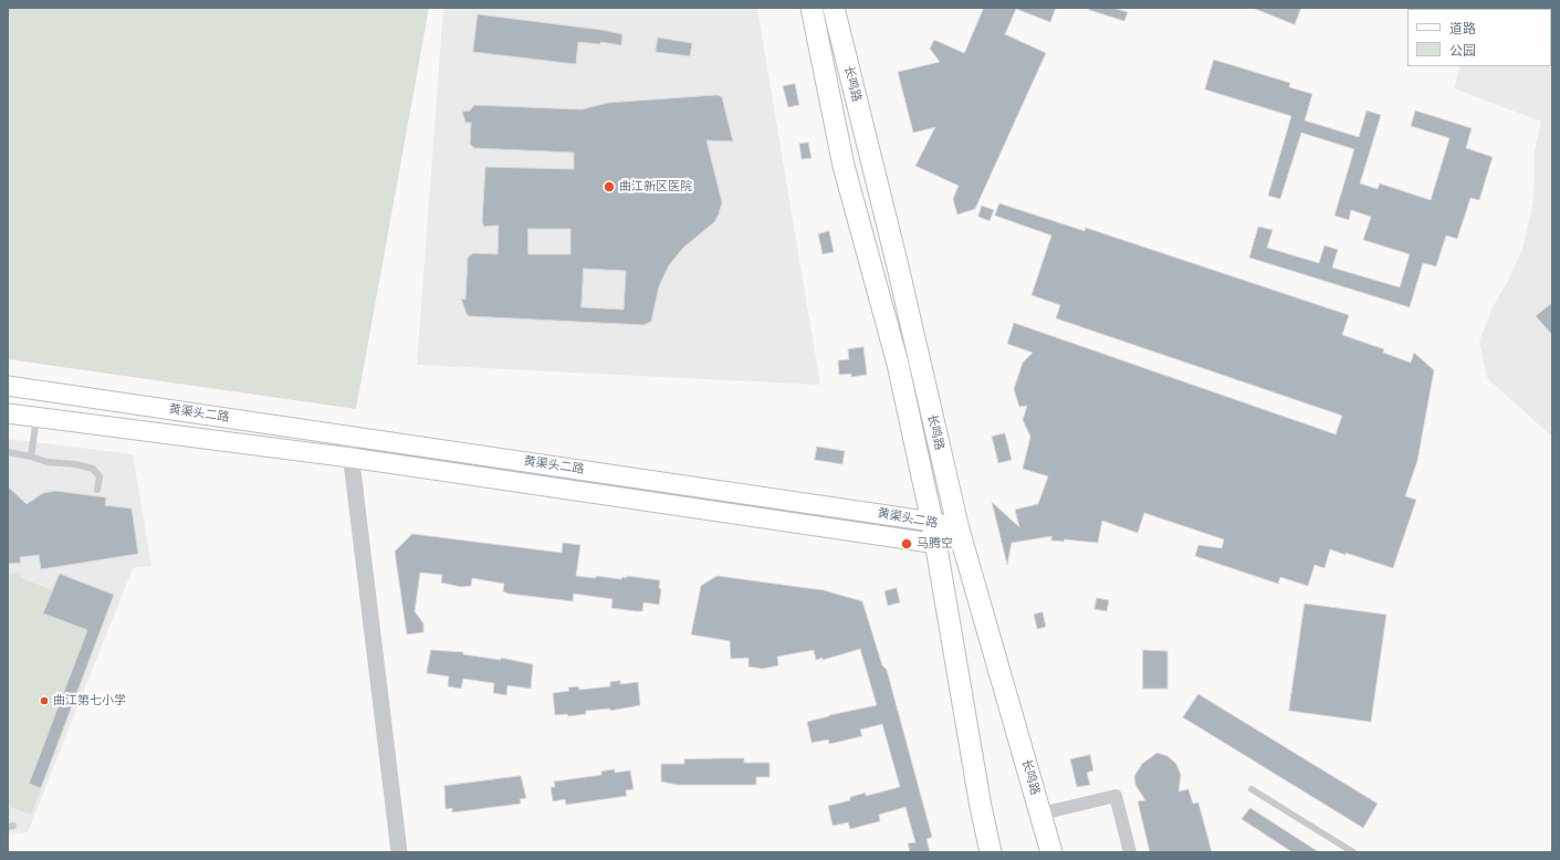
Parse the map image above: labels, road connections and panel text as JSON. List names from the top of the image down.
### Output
{
  "streets": {
    "main road": ["长鸣路", "黄渠头二路"]
  },
  "crossings": [
    ["长鸣路", "黄渠头二路"]
  ],
  "places": ["曲江新区医院", "马腾空", "曲江第七小学"],
  "legend": ["道路", "公园"]
}
